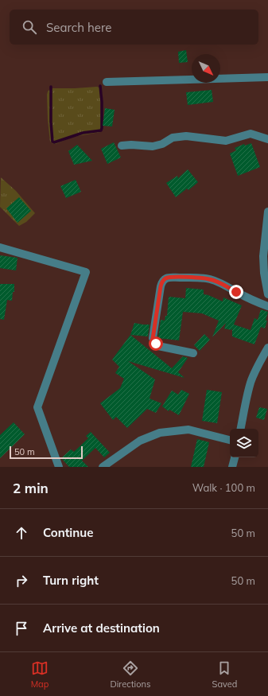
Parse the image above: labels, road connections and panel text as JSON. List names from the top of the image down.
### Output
{
  "scale_bar": "50 m",
  "north": "bottom right",
  "page": {
    "search": "Search here",
    "scale": "50 m",
    "heading": ["2 min", "Walk · 100 m"],
    "list": [
      ["Continue", "50 m"],
      ["Turn right", "50 m"],
      "Arrive at destination"
    ],
    "nav": ["Map", "Directions", "Saved"]
  }
}
